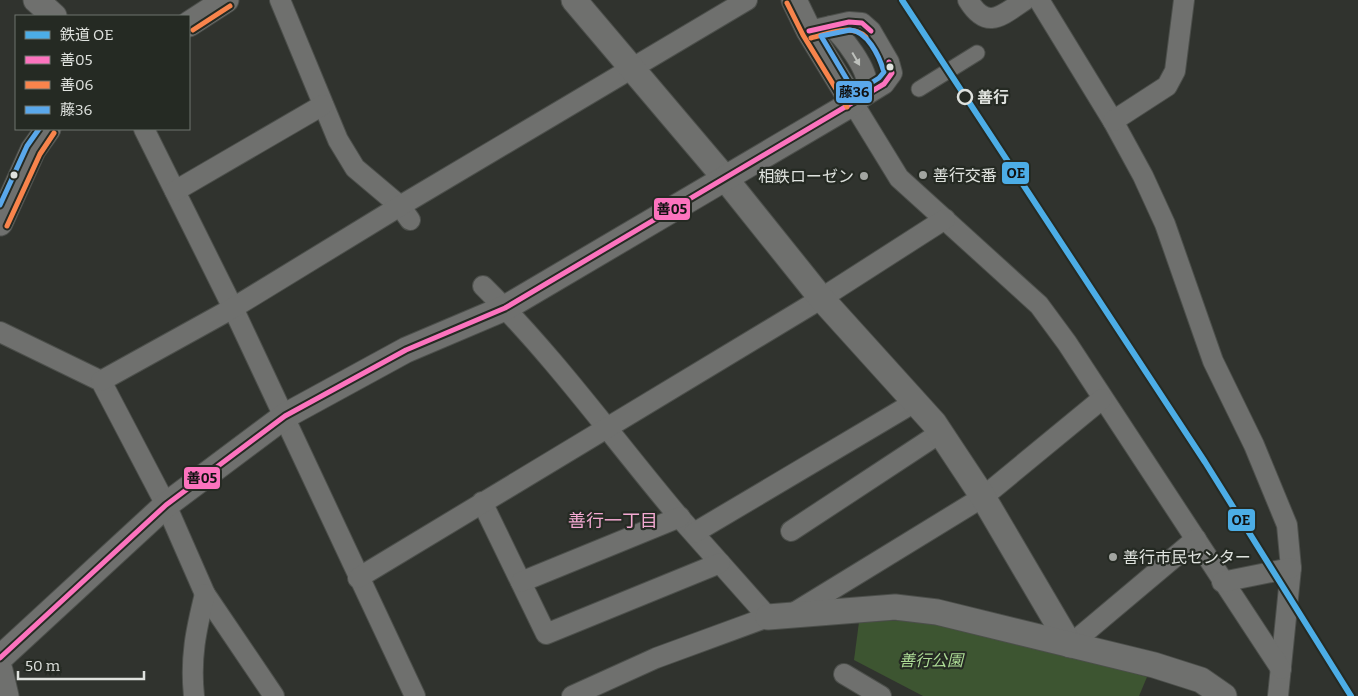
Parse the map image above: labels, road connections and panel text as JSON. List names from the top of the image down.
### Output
{
  "districts": ["善行一丁目"],
  "parks": ["善行公園"],
  "places": [
    "善行",
    "善行交番",
    "相鉄ローゼン",
    "善行市民センター"
  ],
  "lines": [
    "rail line OE",
    "transit line 善06",
    "transit line 善05",
    "transit line 藤36"
  ],
  "legend": [
    "鉄道 OE",
    "善05",
    "善06",
    "藤36"
  ],
  "scale_bar": "50 m"
}
